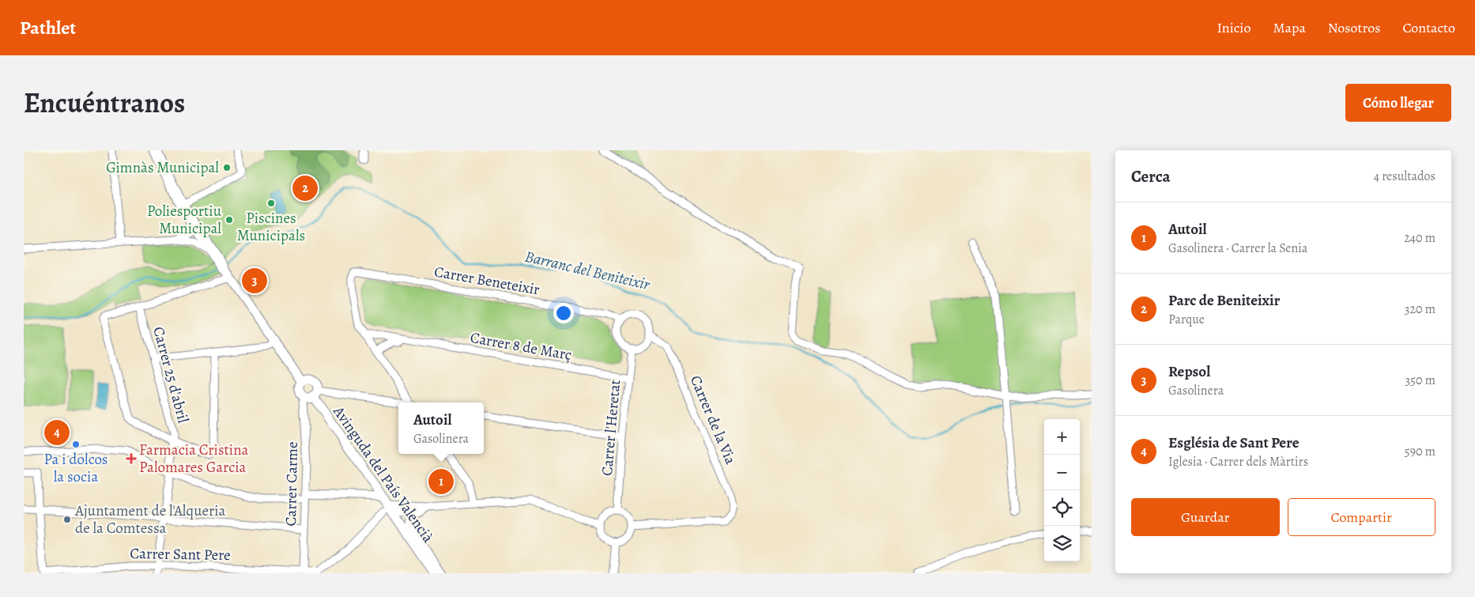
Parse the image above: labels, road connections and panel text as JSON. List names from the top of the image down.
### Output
{
  "streets": {
    "main road": ["Avinguda del País Valencià"],
    "street": [
      "Carrer Beneteixir",
      "Carrer 8 de Març",
      "Carrer 25 d'abril",
      "Carrer de la Via",
      "Carrer l'Heretat",
      "Carrer Carme",
      "Carrer Sant Pere"
    ]
  },
  "crossings": [
    ["Carrer Beneteixir", "Carrer 8 de Març"],
    ["Carrer Beneteixir", "Carrer de la Via"],
    ["Carrer Beneteixir", "Carrer l'Heretat"],
    ["Carrer 8 de Març", "Carrer l'Heretat"],
    ["Carrer 25 d'abril", "Carrer Sant Pere"],
    ["Carrer de la Via", "Carrer l'Heretat"],
    ["Avinguda del País Valencià", "Carrer Carme"],
    ["Carrer Carme", "Carrer Sant Pere"]
  ],
  "water": ["Barranc del Beniteixir"],
  "places": {
    "other": [
      "Gimnàs Municipal",
      "Piscines Municipals",
      "Poliesportiu Municipal",
      "Pa i dolcos la socia",
      "Ajuntament de l'Alqueria de la Comtessa"
    ],
    "health": ["Farmacia Cristina Palomares Garcia"]
  },
  "page": {
    "header": "Pathlet",
    "nav": [
      "Inicio",
      "Mapa",
      "Nosotros",
      "Contacto"
    ],
    "title": "Encuéntranos",
    "buttons": [
      "Cómo llegar",
      ["Guardar", "Compartir"]
    ],
    "heading": ["Cerca", "4 resultados"],
    "pins": [
      "2",
      "3",
      "4",
      "1"
    ],
    "list": [
      {
        "mark": "1",
        "name": "Autoil",
        "note": "Gasolinera · Carrer la Senia",
        "value": "240 m"
      },
      {
        "mark": "2",
        "name": "Parc de Beniteixir",
        "note": "Parque",
        "value": "320 m"
      },
      {
        "mark": "3",
        "name": "Repsol",
        "note": "Gasolinera",
        "value": "350 m"
      },
      {
        "mark": "4",
        "name": "Església de Sant Pere",
        "note": "Iglesia · Carrer dels Màrtirs",
        "value": "590 m"
      }
    ],
    "popup": ["Autoil", "Gasolinera"],
    "map_buttons": ["+", "−"]
  }
}
